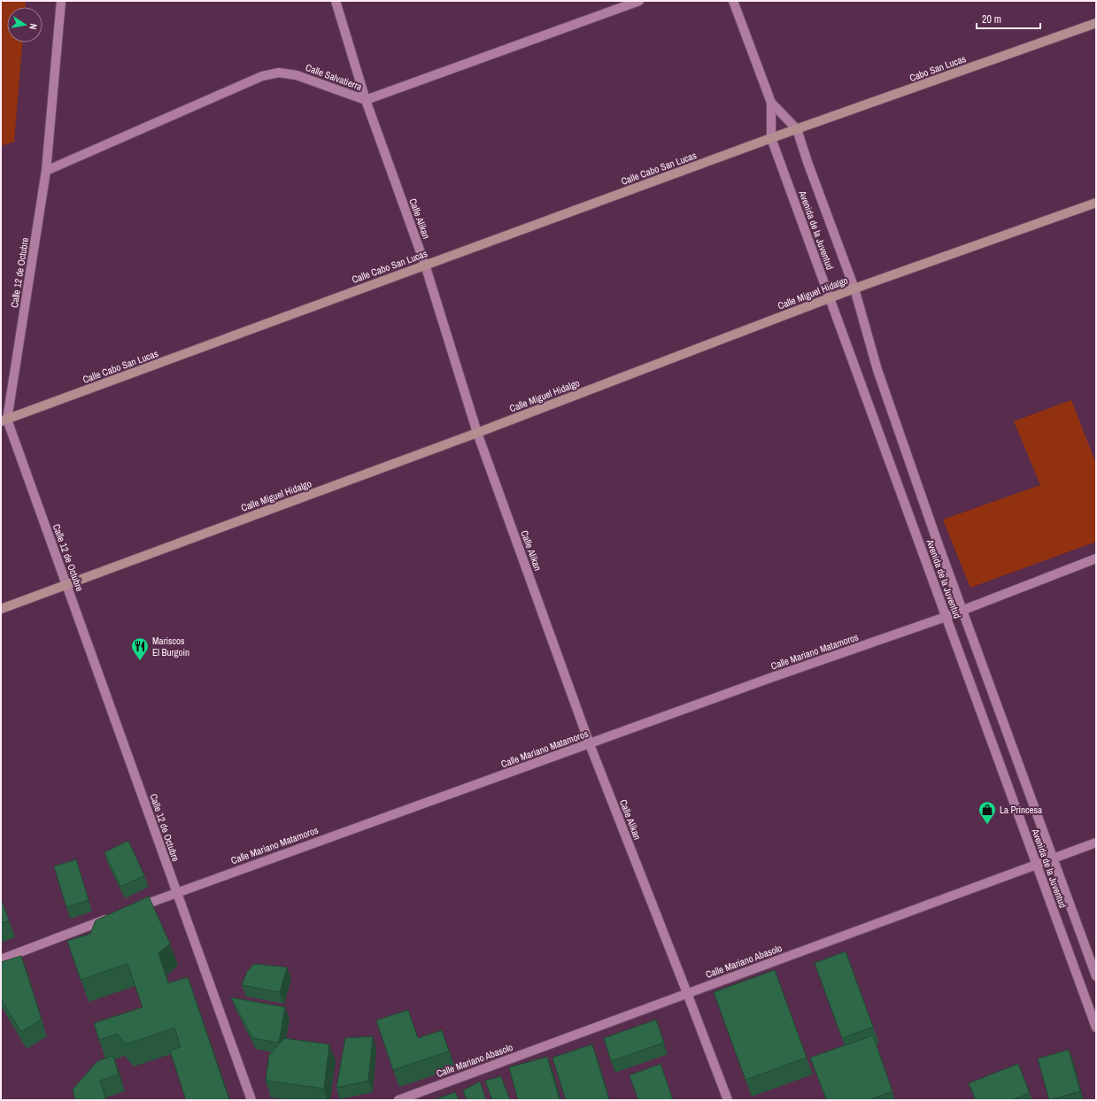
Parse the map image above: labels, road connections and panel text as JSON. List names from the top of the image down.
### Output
{
  "streets": {
    "main road": ["Cabo San Lucas", "Calle Cabo San Lucas", "Calle Miguel Hidalgo"],
    "street": [
      "Calle Salvatierra",
      "Calle Alikan",
      "Avenida de la Juventud",
      "Calle 12 de Octubre",
      "Calle Mariano Matamoros",
      "Calle Mariano Abasolo"
    ]
  },
  "crossings": [
    ["Cabo San Lucas", "Calle Cabo San Lucas"],
    ["Cabo San Lucas", "Avenida de la Juventud"],
    ["Calle Salvatierra", "Calle Alikan"],
    ["Calle Salvatierra", "Calle 12 de Octubre"],
    ["Calle Cabo San Lucas", "Calle Alikan"],
    ["Calle Cabo San Lucas", "Avenida de la Juventud"],
    ["Calle Cabo San Lucas", "Calle 12 de Octubre"],
    ["Calle Alikan", "Calle Miguel Hidalgo"],
    ["Calle Alikan", "Calle Mariano Matamoros"],
    ["Calle Alikan", "Calle Mariano Abasolo"],
    ["Avenida de la Juventud", "Calle Miguel Hidalgo"],
    ["Avenida de la Juventud", "Calle Mariano Matamoros"],
    ["Avenida de la Juventud", "Calle Mariano Abasolo"],
    ["Calle 12 de Octubre", "Calle Miguel Hidalgo"],
    ["Calle 12 de Octubre", "Calle Mariano Matamoros"]
  ],
  "places": {
    "restaurant": ["Mariscos El Burgoin"],
    "shop": ["La Princesa"]
  },
  "scale_bar": "20 m",
  "north": "right"
}
